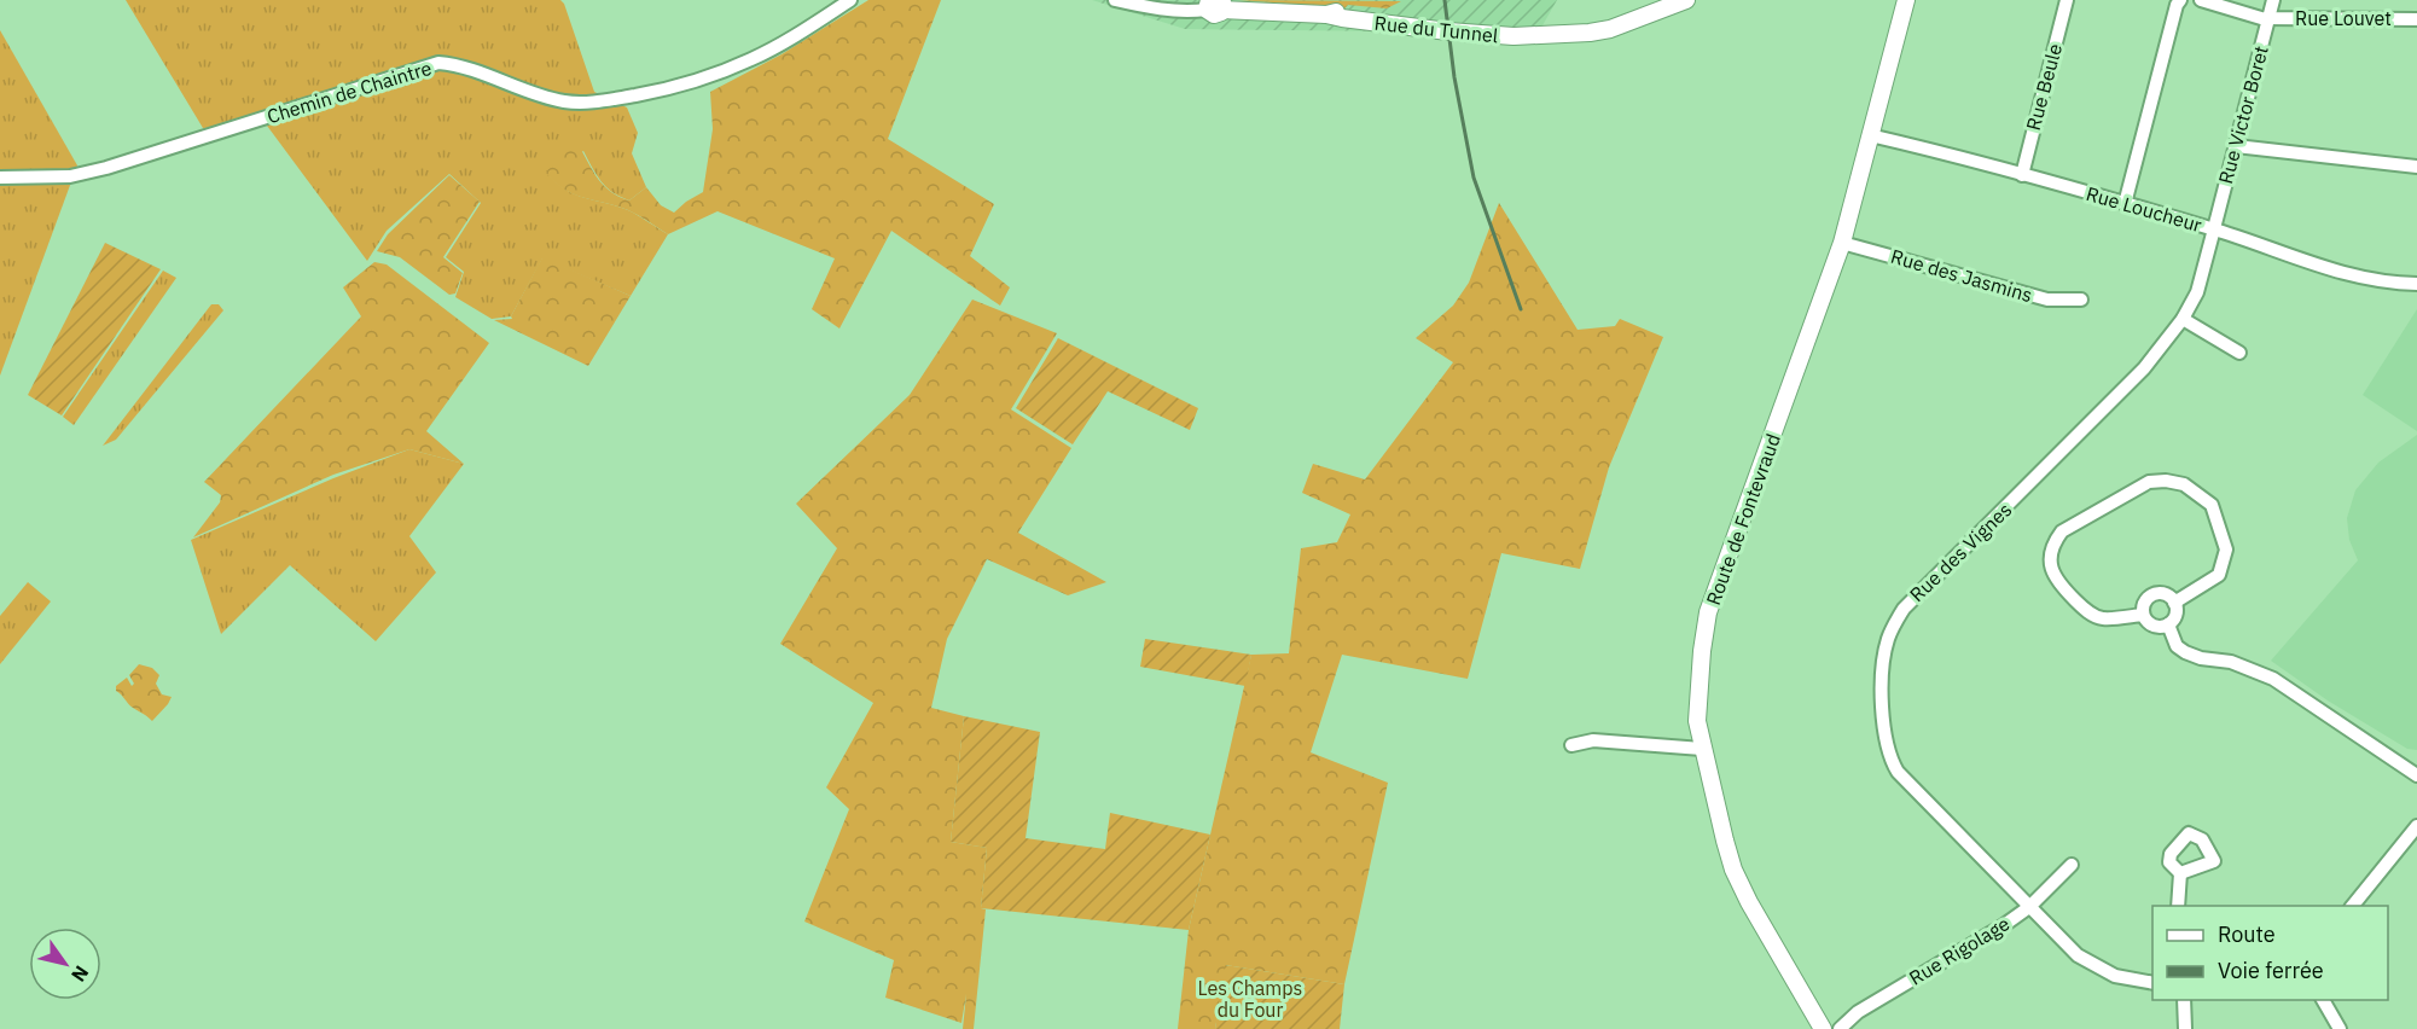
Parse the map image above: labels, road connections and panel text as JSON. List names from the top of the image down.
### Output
{
  "streets": {
    "street": [
      "Rue Louvet",
      "Rue du Tunnel",
      "Rue Beule",
      "Chemin de Chaintre",
      "Rue Victor Boret",
      "Rue Loucheur",
      "Rue des Jasmins",
      "Route de Fontevraud",
      "Rue des Vignes",
      "Rue Rigolage"
    ]
  },
  "crossings": [
    ["Rue Louvet", "Rue Victor Boret"],
    ["Rue Beule", "Rue Loucheur"],
    ["Rue Victor Boret", "Rue Loucheur"],
    ["Rue Victor Boret", "Rue des Vignes"],
    ["Rue Loucheur", "Route de Fontevraud"],
    ["Rue Loucheur", "Rue des Vignes"],
    ["Rue des Jasmins", "Route de Fontevraud"],
    ["Rue des Vignes", "Rue Rigolage"]
  ],
  "parks": ["Les Champs du Four"],
  "legend": ["Route", "Voie ferrée"],
  "north": "bottom right"
}
